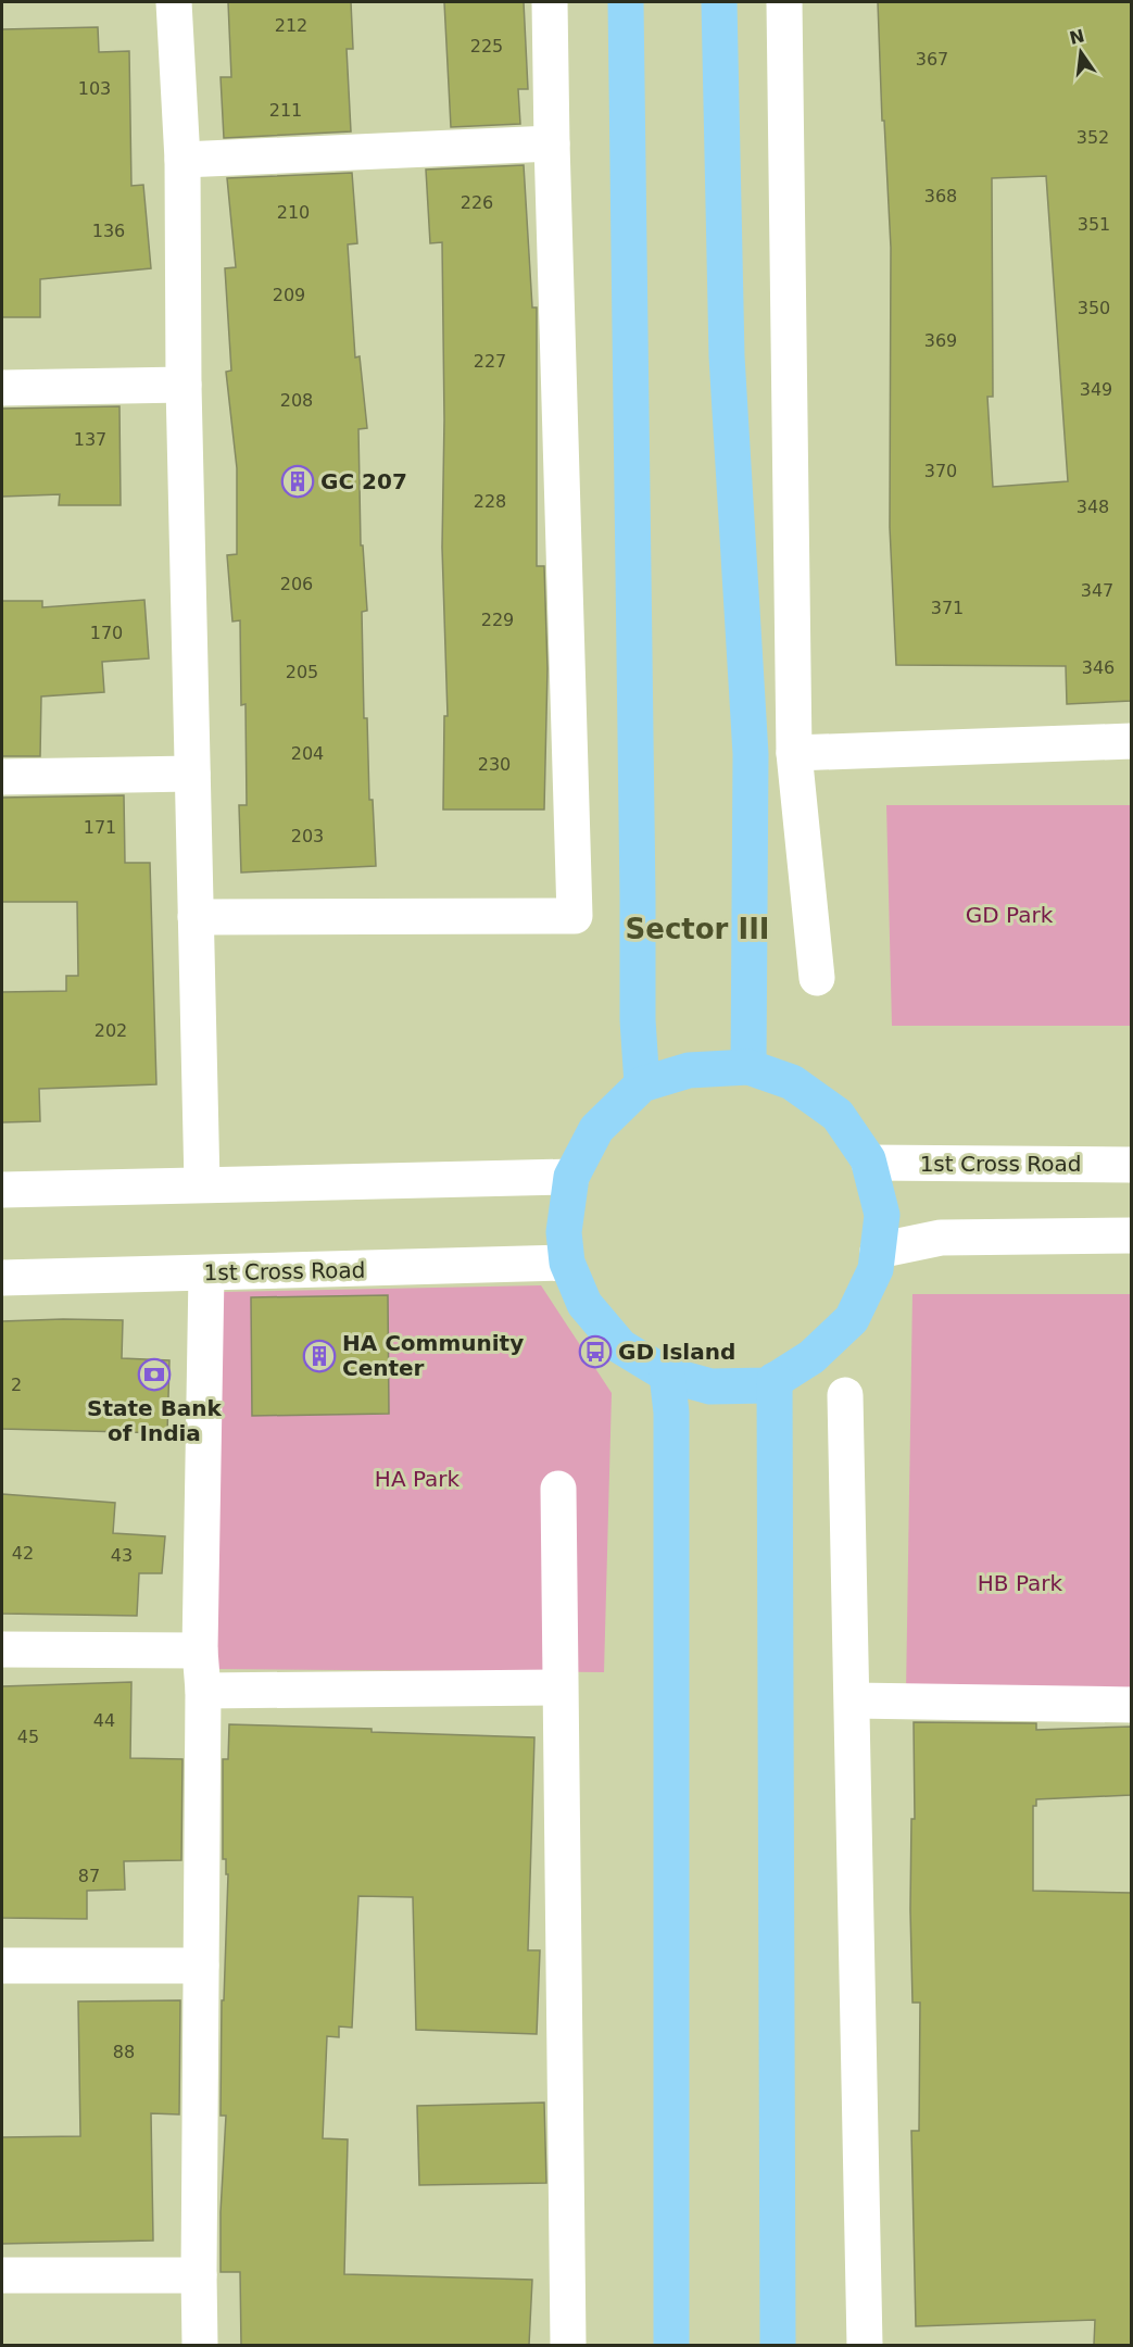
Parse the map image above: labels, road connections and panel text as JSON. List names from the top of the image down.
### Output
{
  "streets": {
    "street": ["1st Cross Road"]
  },
  "districts": ["Sector III"],
  "parks": ["GD Park", "HA Park", "HB Park"],
  "places": {
    "building": ["GC 207", "HA Community Center"],
    "bus stop": ["GD Island"],
    "bank": ["State Bank of India"]
  },
  "house_numbers": [
    "212",
    "225",
    "367",
    "103",
    "211",
    "352",
    "368",
    "226",
    "210",
    "351",
    "136",
    "209",
    "350",
    "369",
    "227",
    "349",
    "208",
    "137",
    "370",
    "228",
    "348",
    "206",
    "347",
    "371",
    "229",
    "170",
    "346",
    "205",
    "204",
    "230",
    "171",
    "203",
    "202",
    "2",
    "42",
    "43",
    "44",
    "45",
    "87",
    "88"
  ],
  "north": "top"
}
